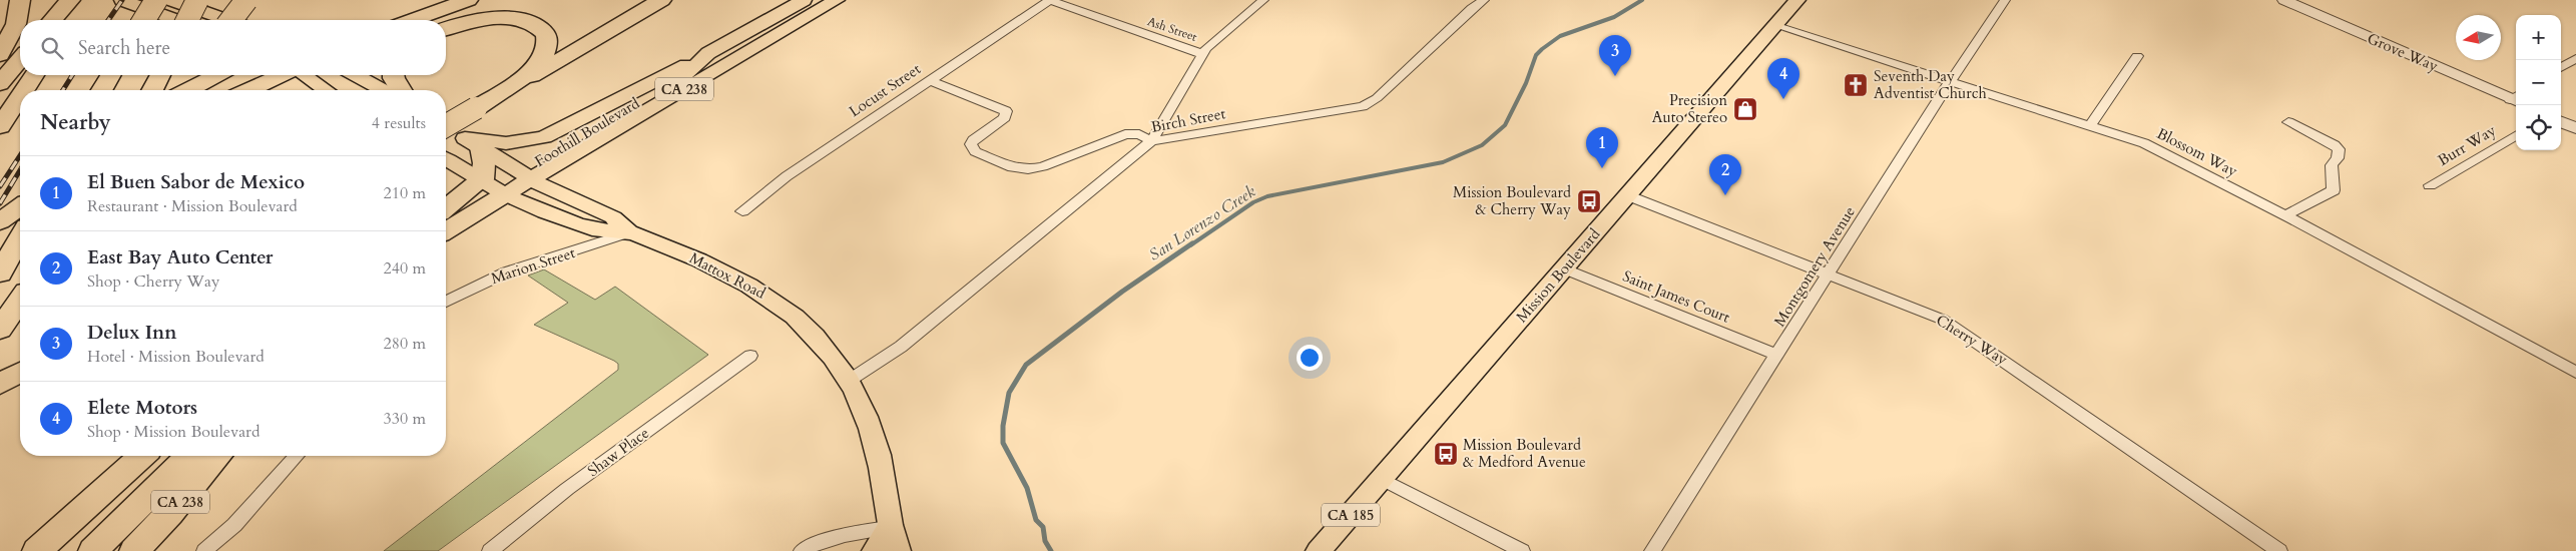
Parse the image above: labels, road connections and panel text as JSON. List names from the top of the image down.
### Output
{
  "streets": {
    "highway": ["CA 238"],
    "main road": [
      "Foothill Boulevard",
      "Mattox Road",
      "Mission Boulevard",
      "CA 185"
    ],
    "street": [
      "Ash Street",
      "Grove Way",
      "Locust Street",
      "Birch Street",
      "Burr Way",
      "Blossom Way",
      "Marion Street",
      "Montgomery Avenue",
      "Saint James Court",
      "Cherry Way",
      "Shaw Place"
    ]
  },
  "crossings": [
    ["Ash Street", "Locust Street"],
    ["CA 238", "Foothill Boulevard"],
    ["Birch Street", "Mattox Road"],
    ["Blossom Way", "Montgomery Avenue"],
    ["Blossom Way", "Mission Boulevard"],
    ["Marion Street", "Mattox Road"],
    ["Montgomery Avenue", "Saint James Court"],
    ["Montgomery Avenue", "Cherry Way"],
    ["Mission Boulevard", "Saint James Court"],
    ["Mission Boulevard", "Cherry Way"]
  ],
  "water": ["San Lorenzo Creek"],
  "places": {
    "church": ["Seventh Day Adventist Church"],
    "shop": ["Precision Auto Stereo"],
    "bus stop": ["Mission Boulevard & Cherry Way", "Mission Boulevard & Medford Avenue"]
  },
  "north": "left",
  "page": {
    "map_buttons": ["+", "−"],
    "search": "Search here",
    "pins": [
      "3",
      "4",
      "1",
      "2"
    ],
    "heading": ["Nearby", "4 results"],
    "list": [
      {
        "mark": "1",
        "name": "El Buen Sabor de Mexico",
        "note": "Restaurant · Mission Boulevard",
        "value": "210 m"
      },
      {
        "mark": "2",
        "name": "East Bay Auto Center",
        "note": "Shop · Cherry Way",
        "value": "240 m"
      },
      {
        "mark": "3",
        "name": "Delux Inn",
        "note": "Hotel · Mission Boulevard",
        "value": "280 m"
      },
      {
        "mark": "4",
        "name": "Elete Motors",
        "note": "Shop · Mission Boulevard",
        "value": "330 m"
      }
    ]
  }
}
